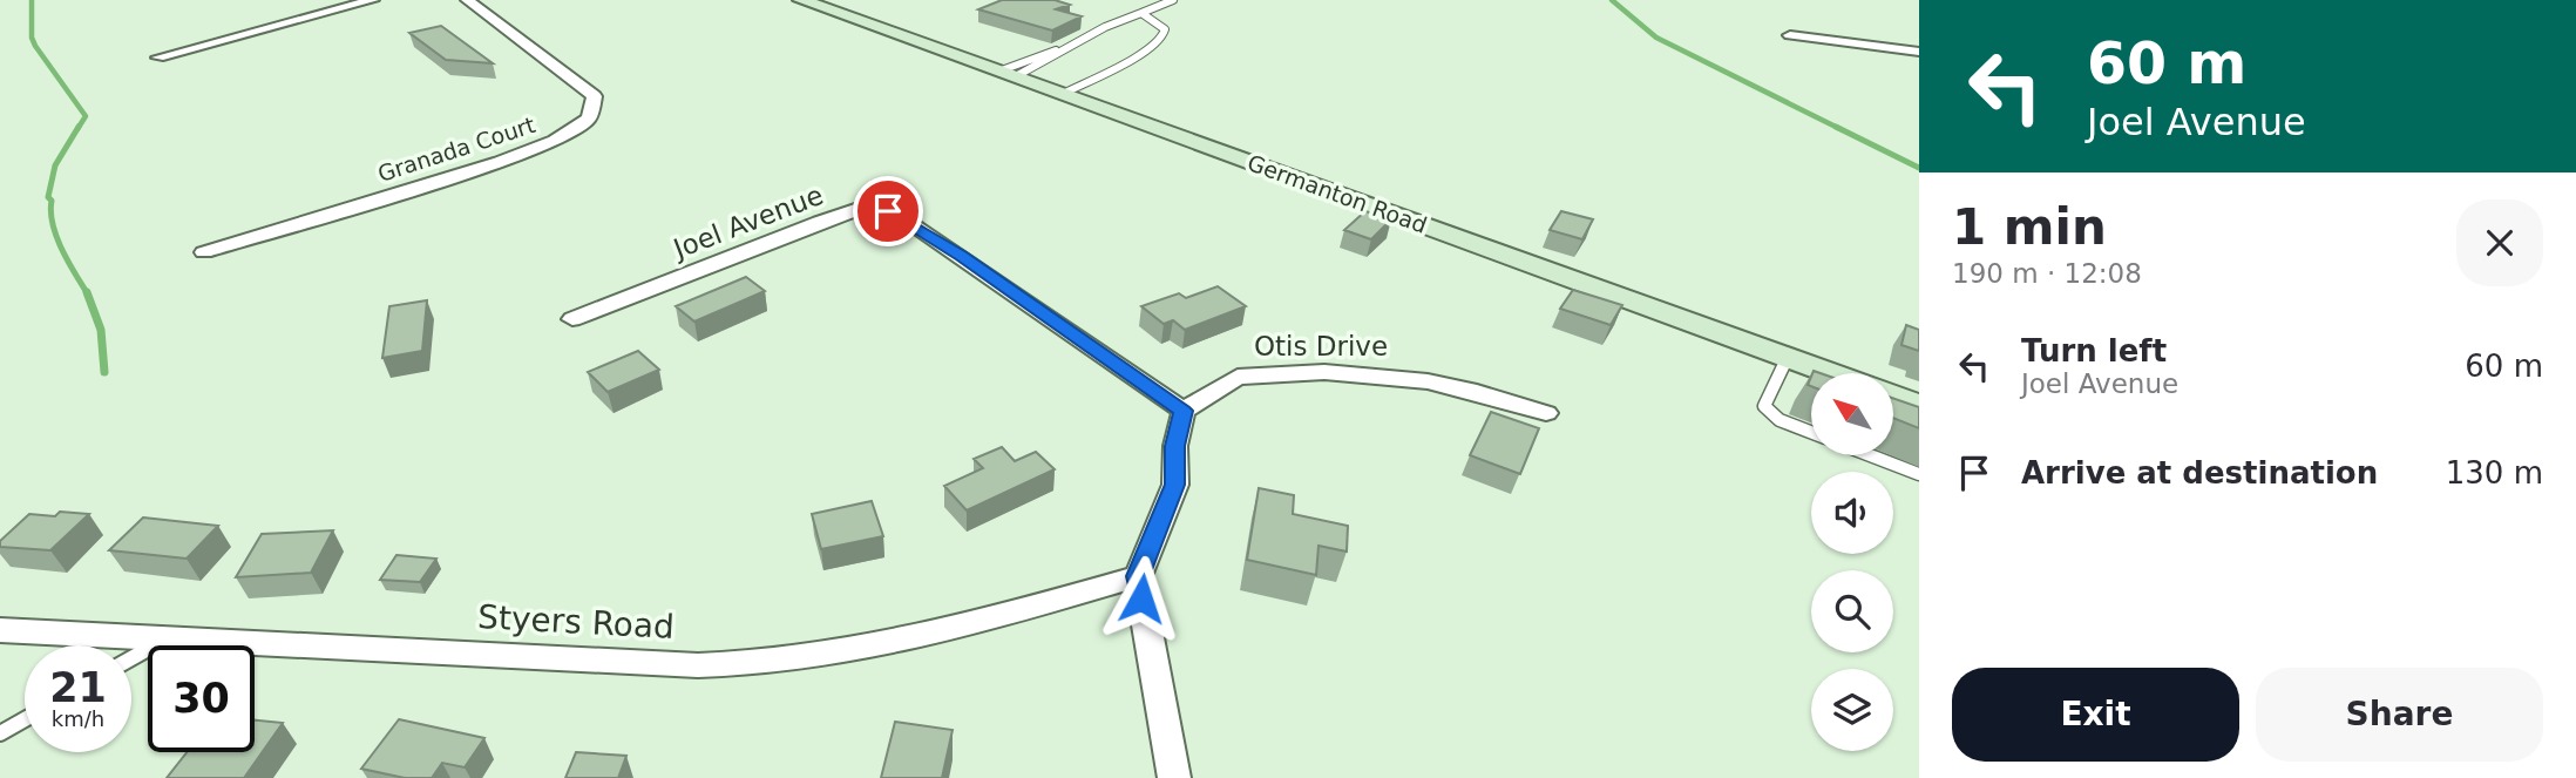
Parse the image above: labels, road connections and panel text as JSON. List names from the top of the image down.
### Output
{
  "streets": {
    "main road": ["Germanton Road"],
    "street": [
      "Granada Court",
      "Joel Avenue",
      "Otis Drive",
      "Styers Road"
    ]
  },
  "crossings": [
    ["Joel Avenue", "Otis Drive"]
  ],
  "north": "top left",
  "page": {
    "turn": ["60 m", "Joel Avenue"],
    "heading": ["1 min", "190 m · 12:08"],
    "list": [
      {
        "name": "Turn left",
        "note": "Joel Avenue",
        "value": "60 m"
      },
      {
        "name": "Arrive at destination",
        "value": "130 m"
      }
    ],
    "speed": "21 km/h",
    "limit": "30",
    "buttons": ["Exit", "Share"]
  }
}
